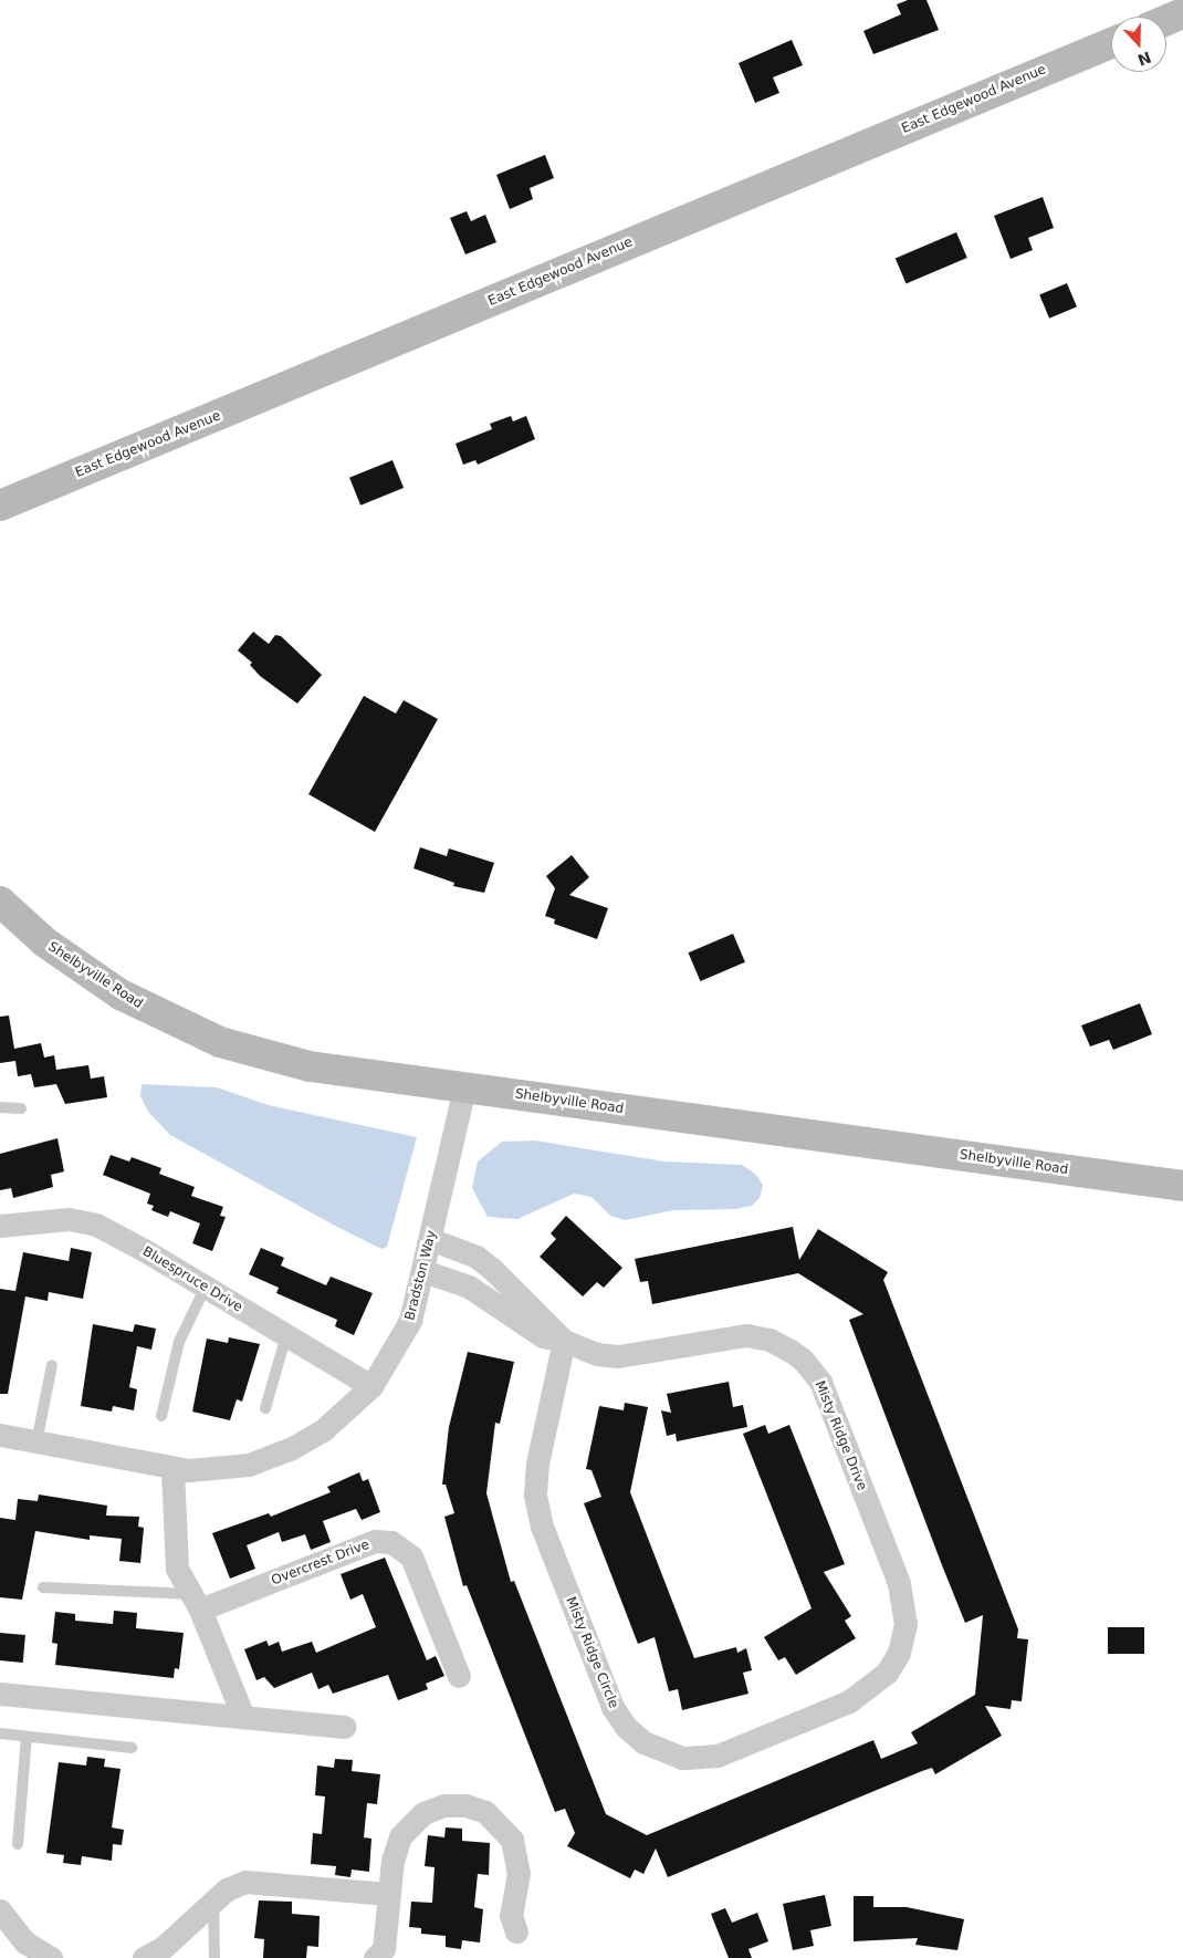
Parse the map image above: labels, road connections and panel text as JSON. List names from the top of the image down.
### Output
{
  "streets": {
    "main road": ["East Edgewood Avenue", "Shelbyville Road"],
    "street": [
      "Bradston Way",
      "Bluespruce Drive",
      "Misty Ridge Drive",
      "Overcrest Drive",
      "Misty Ridge Circle"
    ]
  },
  "crossings": [
    ["Shelbyville Road", "Bradston Way"],
    ["Bradston Way", "Bluespruce Drive"],
    ["Bradston Way", "Misty Ridge Drive"],
    ["Misty Ridge Drive", "Misty Ridge Circle"]
  ],
  "north": "bottom"
}
